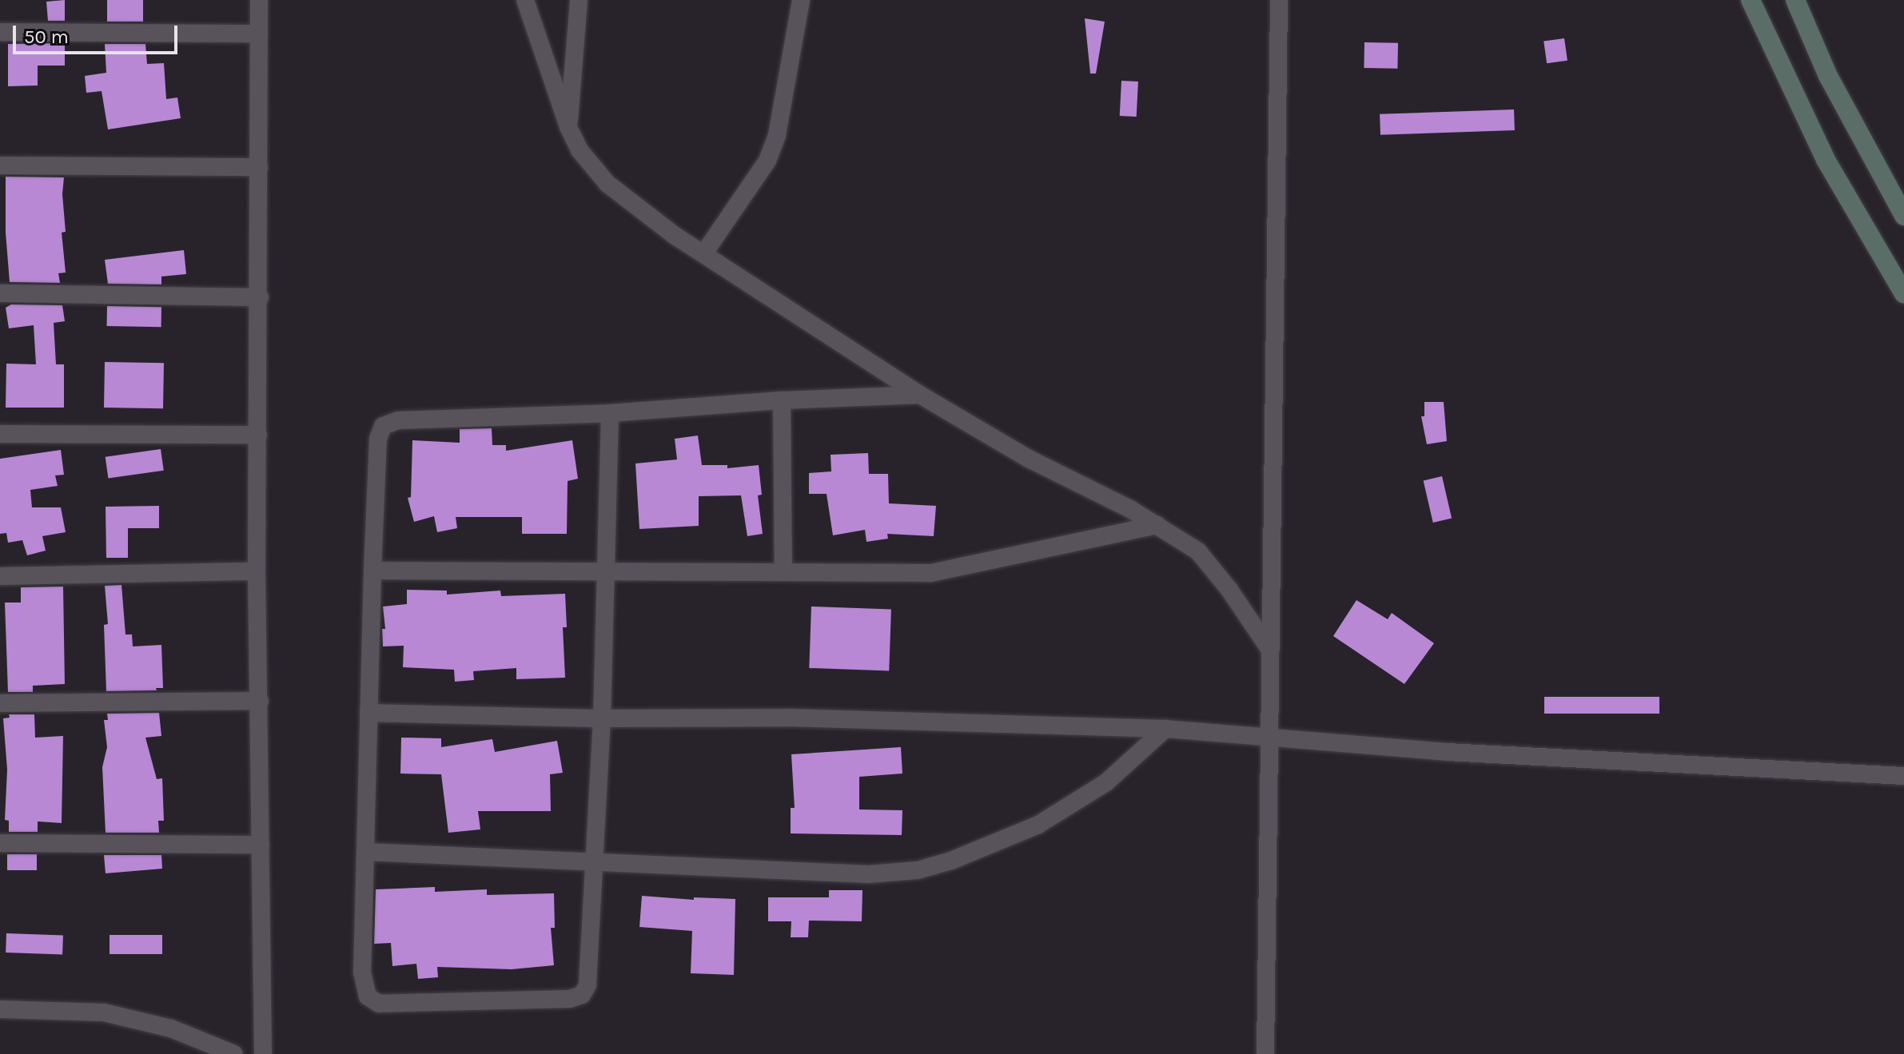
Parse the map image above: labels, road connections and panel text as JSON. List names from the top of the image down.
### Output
{
  "scale_bar": "50 m"
}
